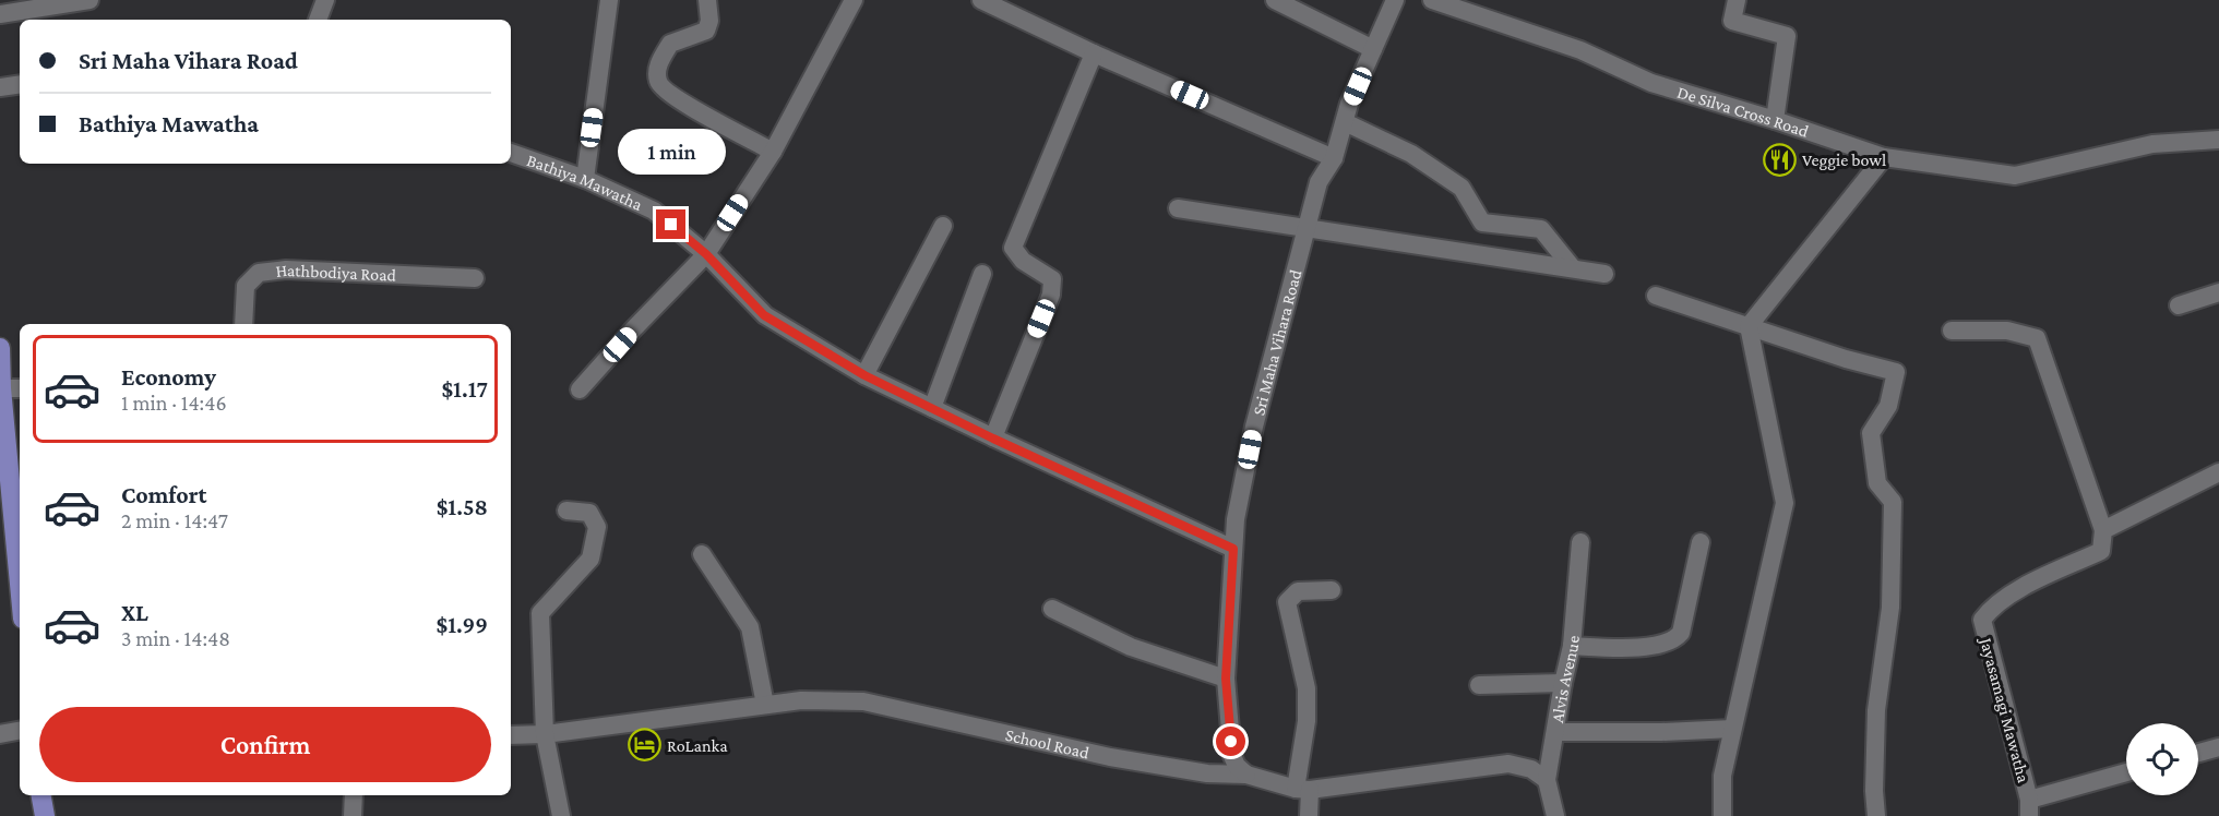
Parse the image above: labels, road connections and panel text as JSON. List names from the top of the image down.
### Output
{
  "streets": {
    "street": [
      "De Silva Cross Road",
      "Bathiya Mawatha",
      "Hathbodiya Road",
      "Sri Maha Vihara Road",
      "Alvis Avenue",
      "Jayasamagi Mawatha",
      "School Road"
    ]
  },
  "crossings": [
    ["Bathiya Mawatha", "Sri Maha Vihara Road"],
    ["Sri Maha Vihara Road", "School Road"],
    ["Alvis Avenue", "School Road"]
  ],
  "places": {
    "restaurant": ["Veggie bowl"],
    "hotel": ["RoLanka"]
  },
  "page": {
    "banner": ["Sri Maha Vihara Road", "Bathiya Mawatha"],
    "bubble": "1 min",
    "list": [
      {
        "name": "Economy",
        "note": "1 min · 14:46",
        "value": "$1.17"
      },
      {
        "name": "Comfort",
        "note": "2 min · 14:47",
        "value": "$1.58"
      },
      {
        "name": "XL",
        "note": "3 min · 14:48",
        "value": "$1.99"
      }
    ],
    "buttons": "Confirm"
  }
}
